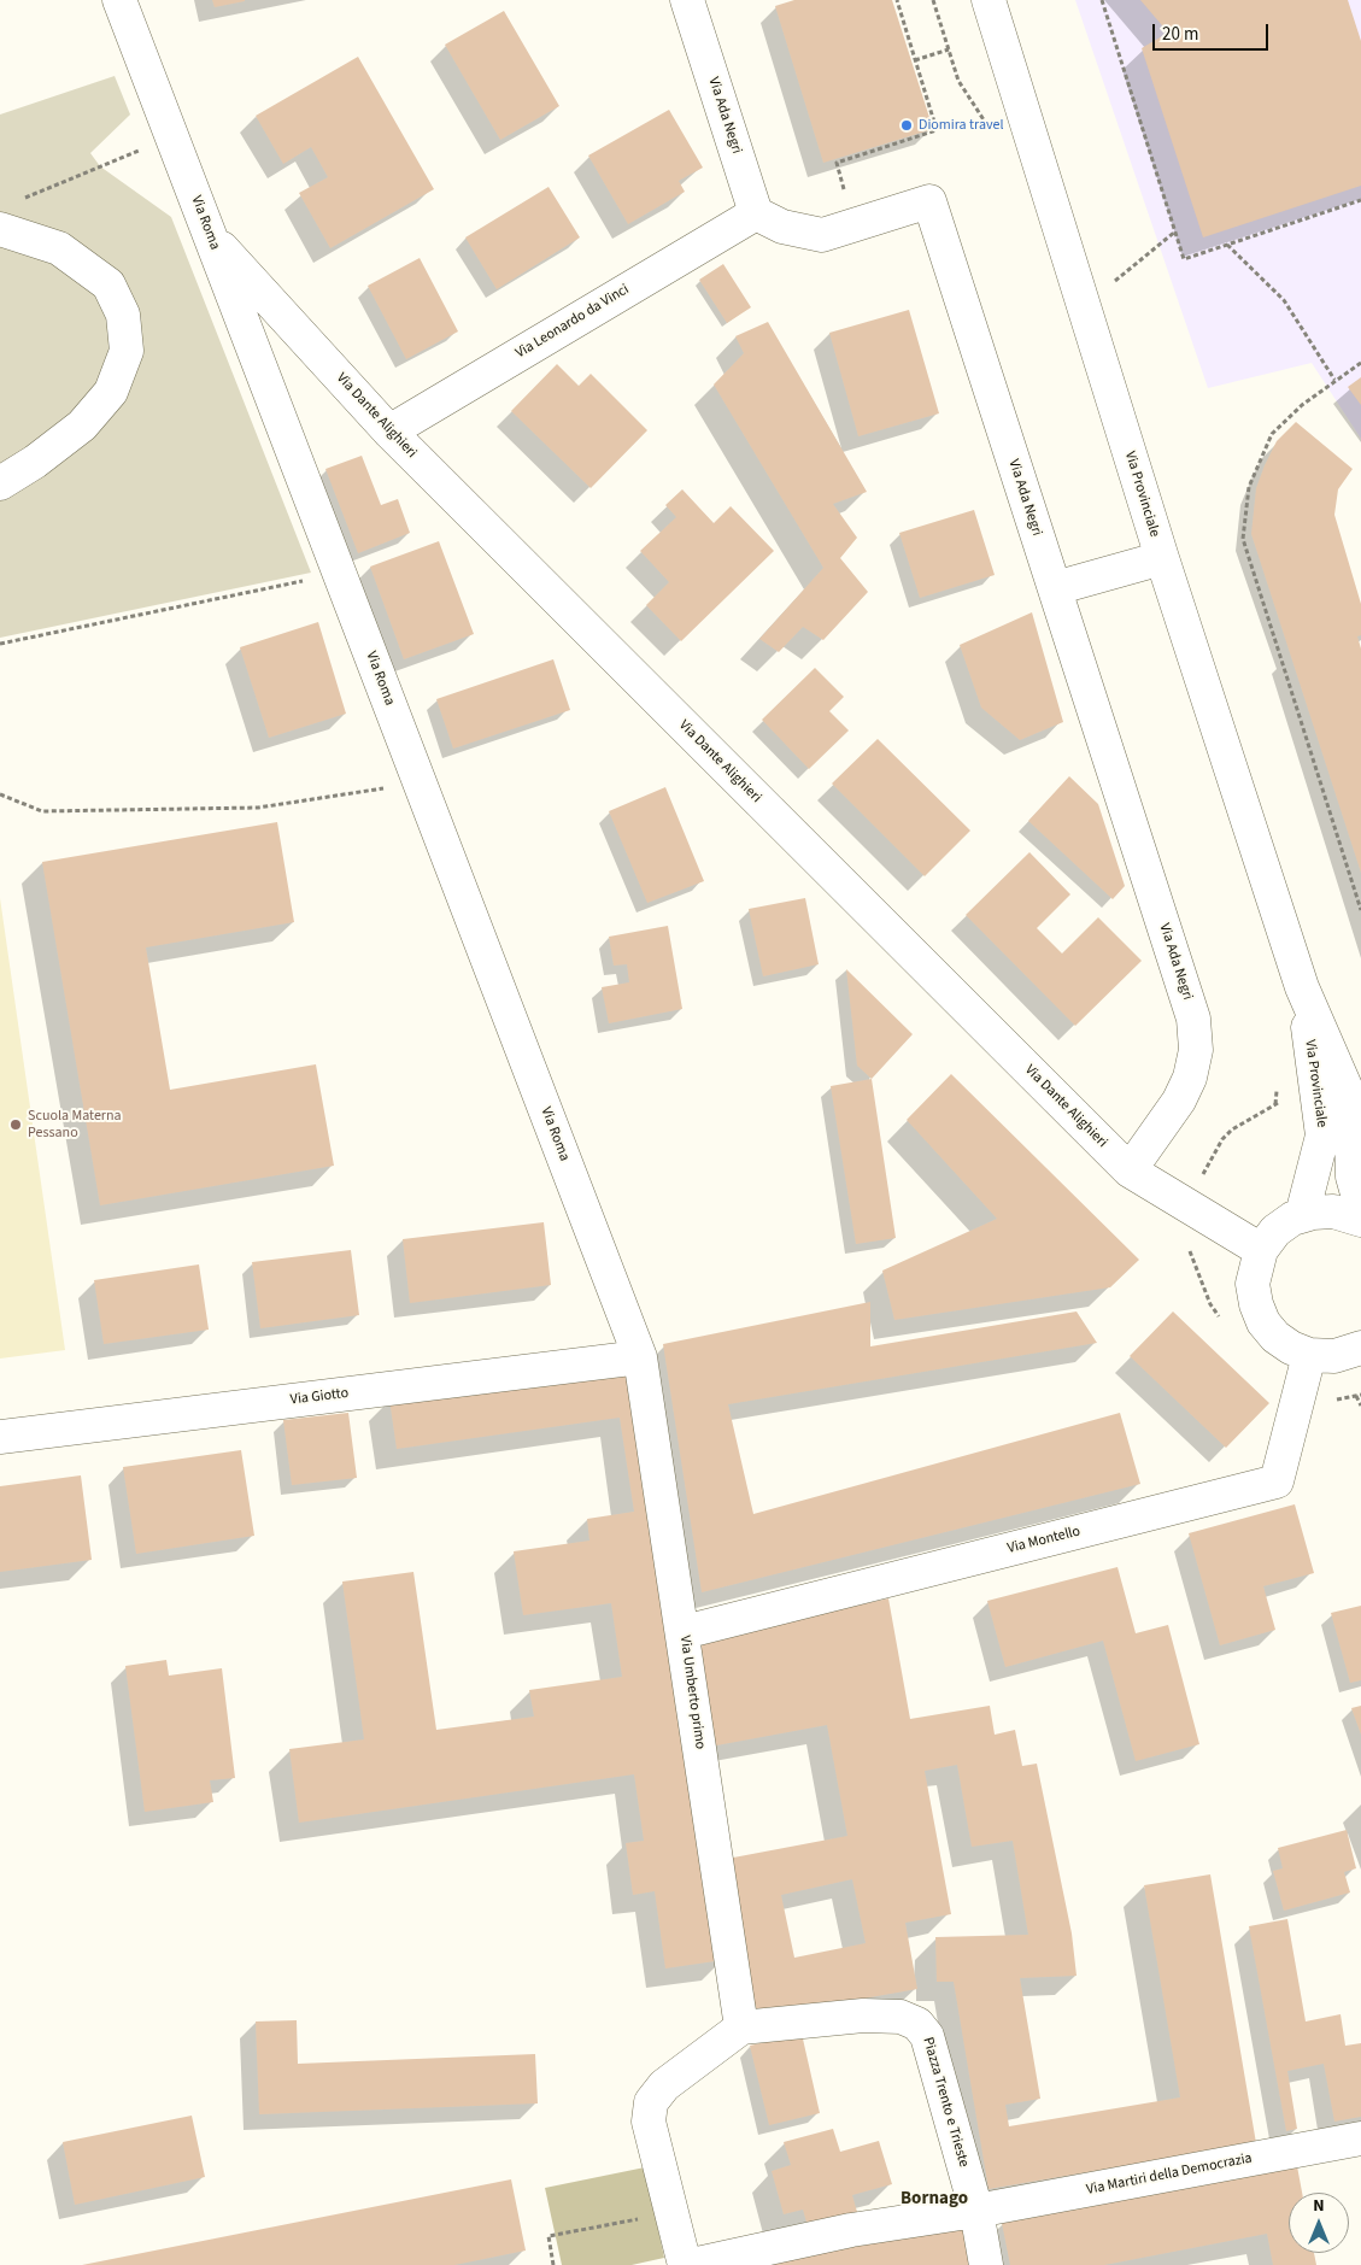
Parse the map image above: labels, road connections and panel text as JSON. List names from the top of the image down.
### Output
{
  "streets": {
    "street": [
      "Via Ada Negri",
      "Via Roma",
      "Via Leonardo da Vinci",
      "Via Dante Alighieri",
      "Via Provinciale",
      "Via Giotto",
      "Via Montello",
      "Via Umberto primo",
      "Piazza Trento e Trieste",
      "Via Martiri della Democrazia"
    ]
  },
  "crossings": [
    ["Via Ada Negri", "Via Leonardo da Vinci"],
    ["Via Ada Negri", "Via Dante Alighieri"],
    ["Via Roma", "Via Dante Alighieri"],
    ["Via Roma", "Via Giotto"],
    ["Via Roma", "Via Umberto primo"],
    ["Via Leonardo da Vinci", "Via Dante Alighieri"],
    ["Via Giotto", "Via Umberto primo"],
    ["Via Montello", "Via Umberto primo"],
    ["Via Umberto primo", "Piazza Trento e Trieste"],
    ["Piazza Trento e Trieste", "Via Martiri della Democrazia"]
  ],
  "districts": ["Bornago"],
  "places": ["Diomira travel", "Scuola Materna Pessano"],
  "scale_bar": "20 m",
  "north": "top"
}
